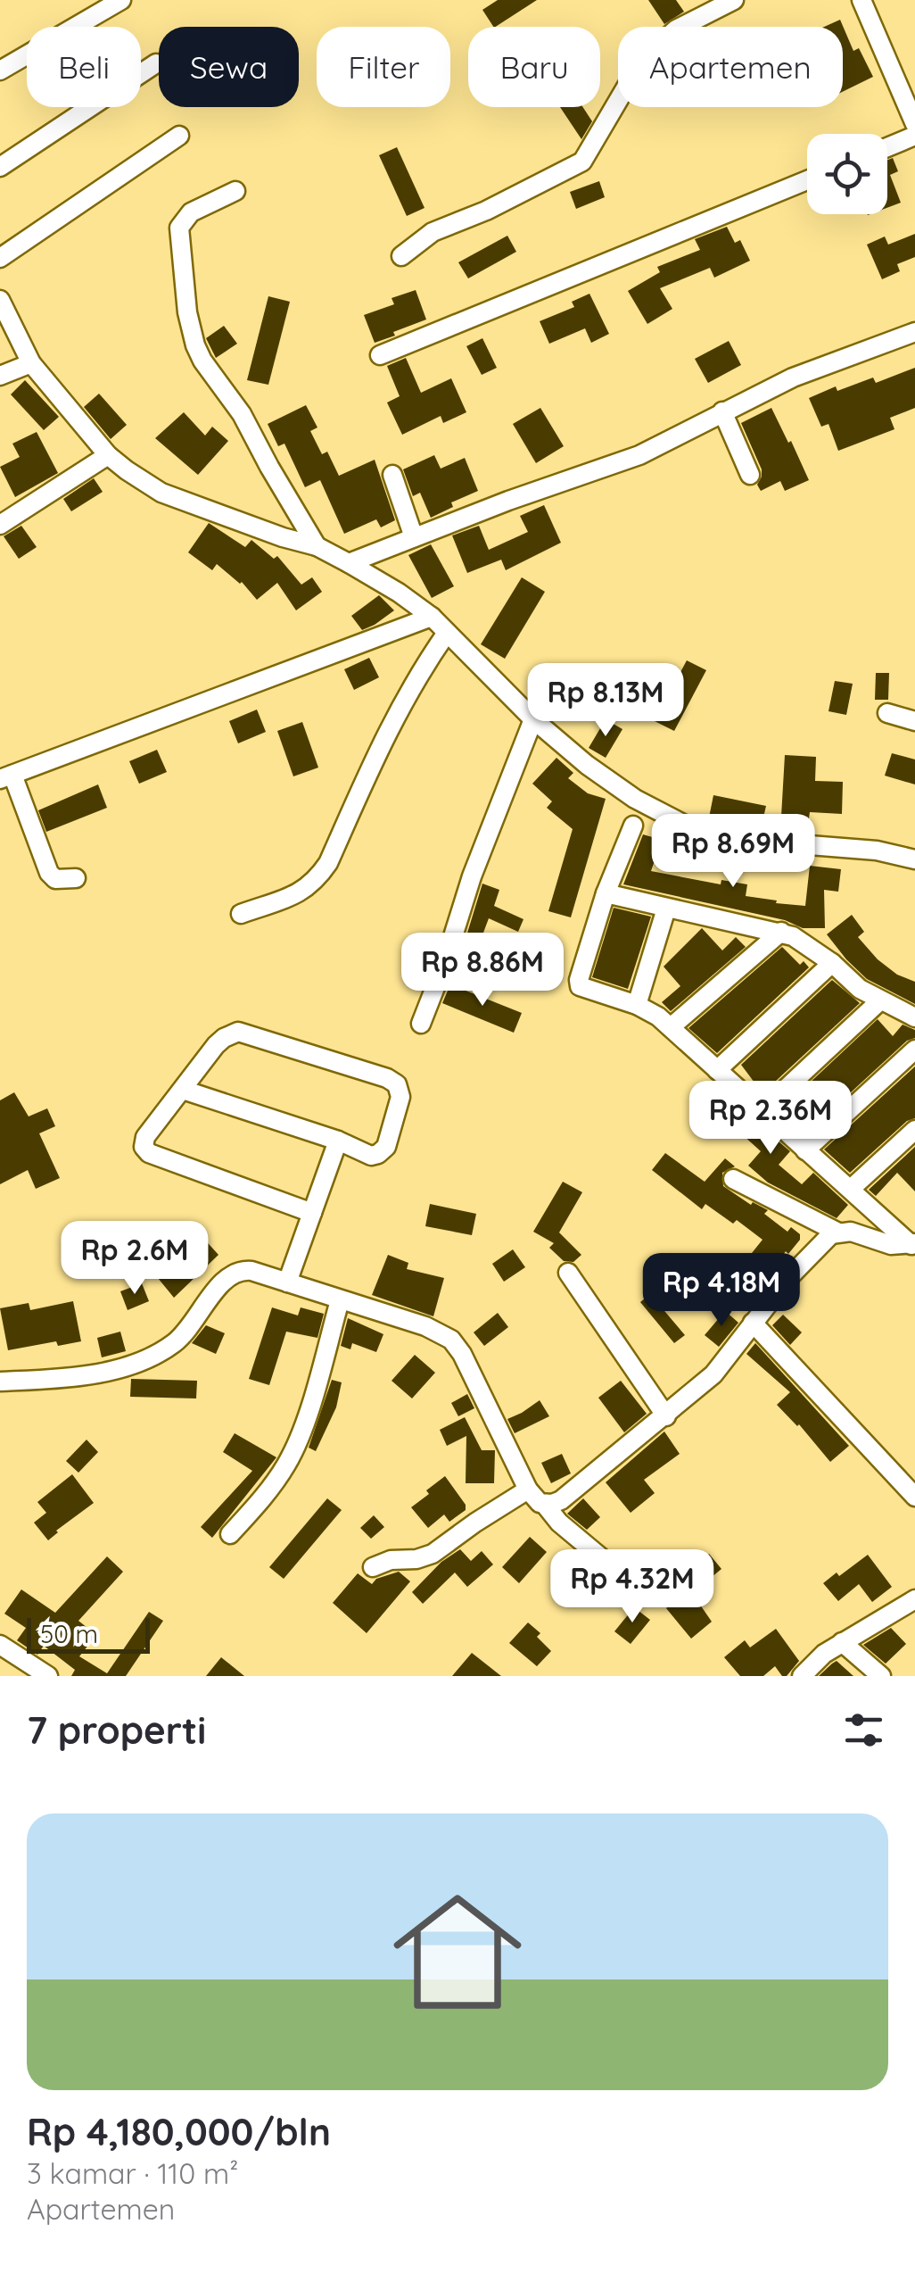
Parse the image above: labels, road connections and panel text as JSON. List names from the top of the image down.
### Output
{
  "scale_bar": "50 m",
  "page": {
    "chip": [
      "Beli",
      "Sewa",
      "Filter",
      "Baru",
      "Apartemen"
    ],
    "price": [
      "Rp 8.13M",
      "Rp 8.69M",
      "Rp 8.86M",
      "Rp 2.36M",
      "Rp 2.6M",
      "Rp 4.18M",
      "Rp 4.32M"
    ],
    "scale": "50 m",
    "heading": "7 properti",
    "list": [
      {
        "name": "Rp 4,180,000/bln",
        "note": "3 kamar · 110 m² · Apartemen"
      }
    ]
  }
}
